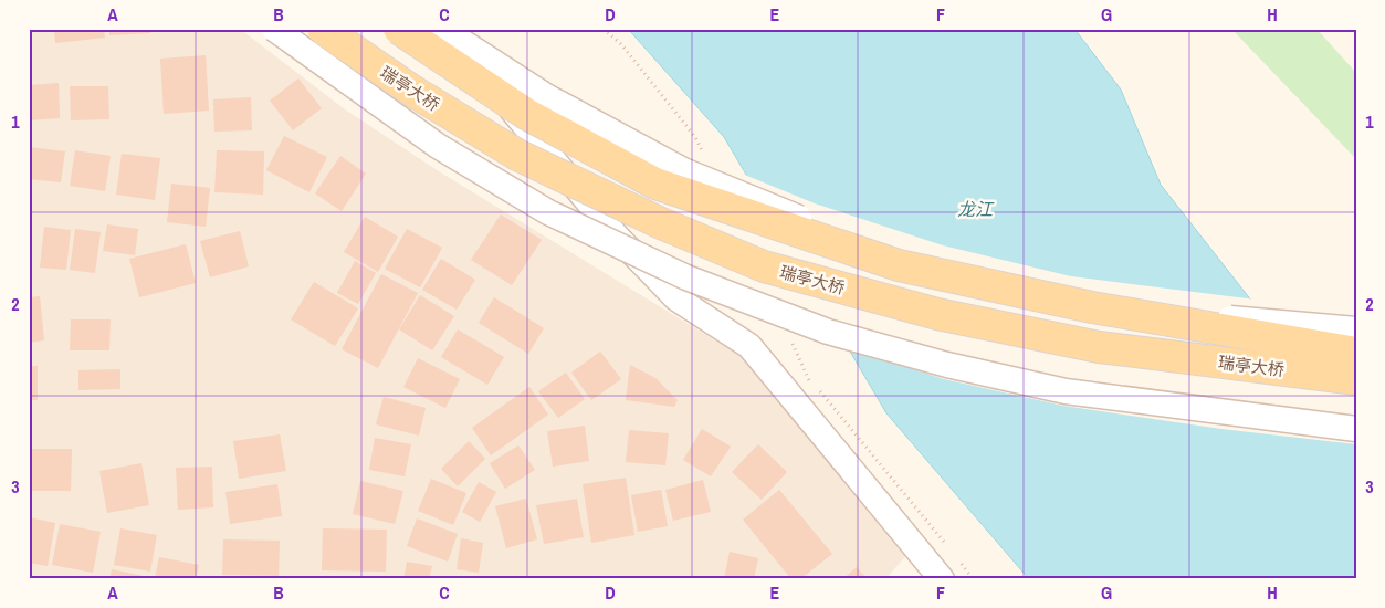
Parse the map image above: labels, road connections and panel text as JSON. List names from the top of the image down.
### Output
{
  "streets": {
    "main road": ["瑞亭大桥"]
  },
  "water": ["龙江"],
  "grid": {
    "columns": [
      "A",
      "B",
      "C",
      "D",
      "E",
      "F",
      "G",
      "H"
    ],
    "rows": ["1", "2", "3"]
  }
}
